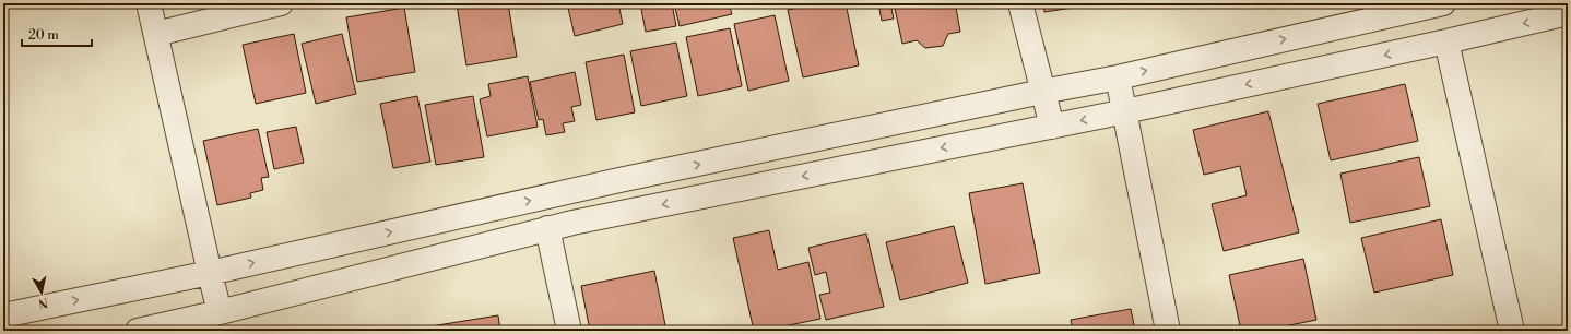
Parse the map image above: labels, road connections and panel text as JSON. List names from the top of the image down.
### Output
{
  "scale_bar": "20 m",
  "north": "bottom"
}
